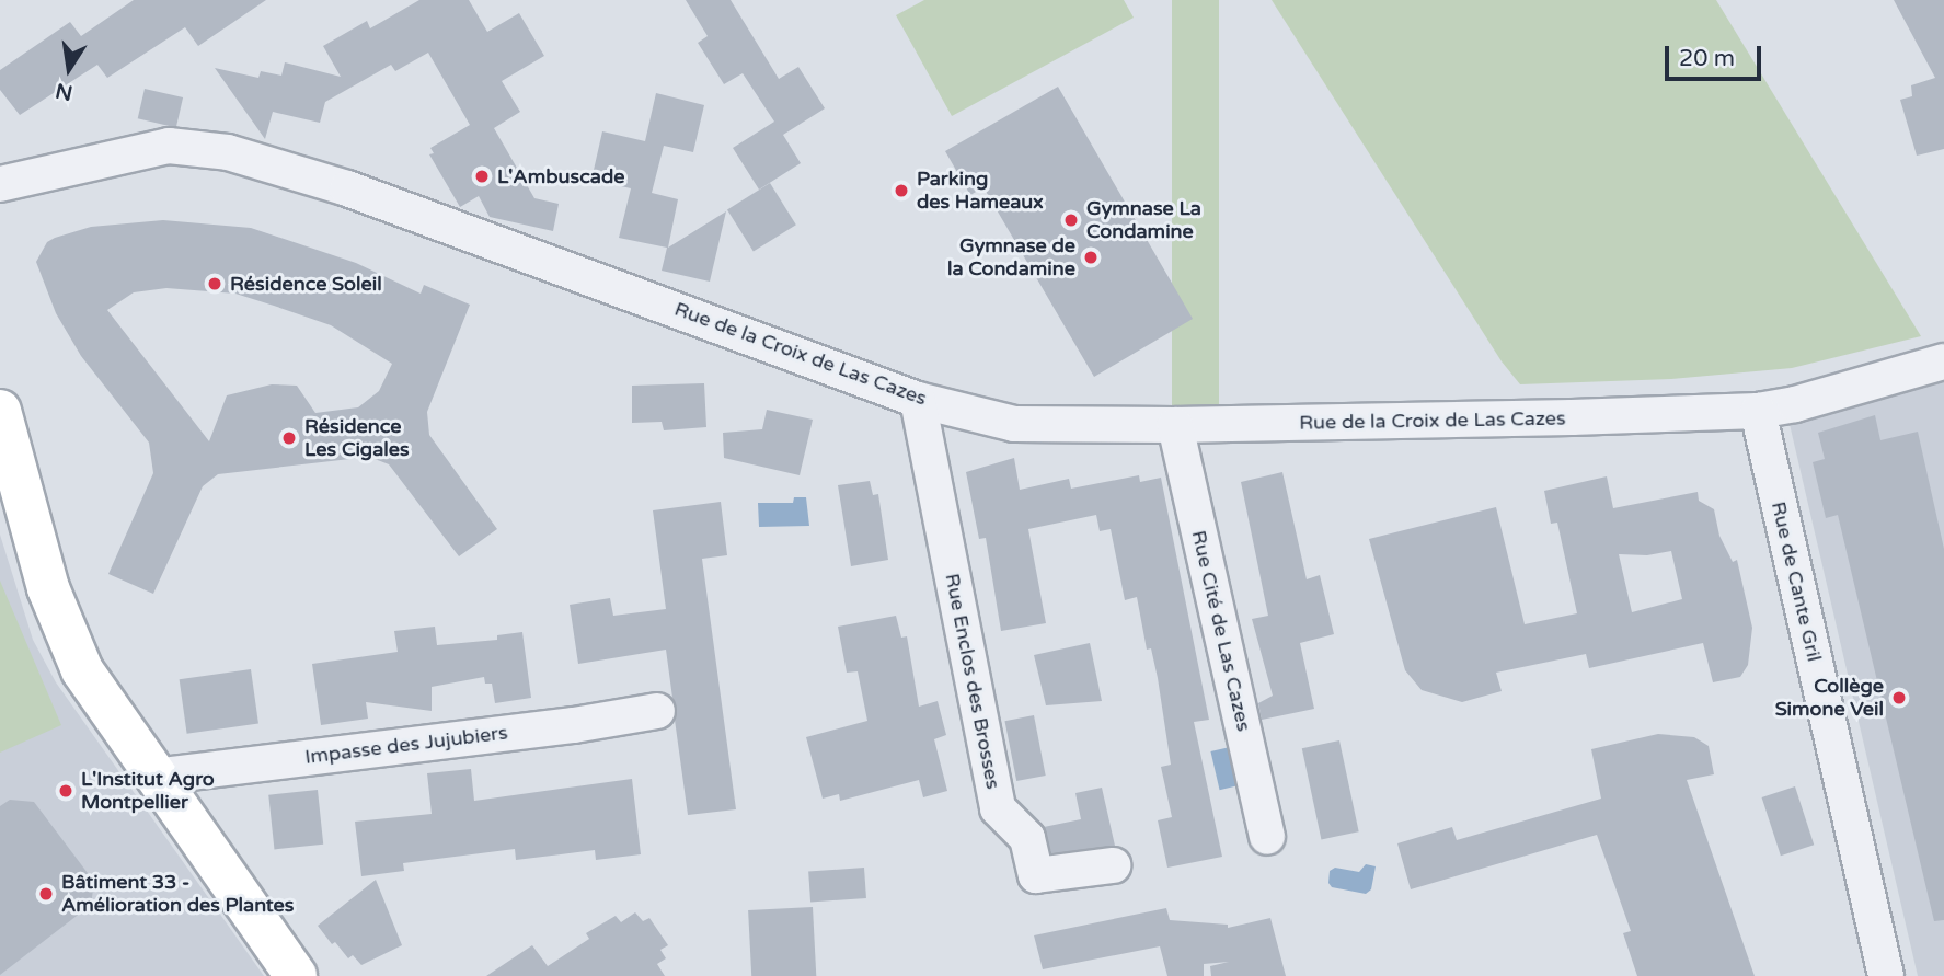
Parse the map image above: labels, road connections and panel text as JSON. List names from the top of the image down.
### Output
{
  "streets": {
    "street": [
      "Rue de la Croix de Las Cazes",
      "Rue de Cante Gril",
      "Rue Cité de Las Cazes",
      "Rue Enclos des Brosses",
      "Impasse des Jujubiers"
    ]
  },
  "crossings": [
    ["Rue de la Croix de Las Cazes", "Rue de Cante Gril"],
    ["Rue de la Croix de Las Cazes", "Rue Cité de Las Cazes"],
    ["Rue de la Croix de Las Cazes", "Rue Enclos des Brosses"]
  ],
  "places": [
    "L'Ambuscade",
    "Parking des Hameaux",
    "Gymnase La Condamine",
    "Gymnase de la Condamine",
    "Résidence Soleil",
    "Résidence Les Cigales",
    "Collège Simone Veil",
    "L'Institut Agro Montpellier",
    "Bâtiment 33 - Amélioration des Plantes"
  ],
  "scale_bar": "20 m",
  "north": "bottom"
}
